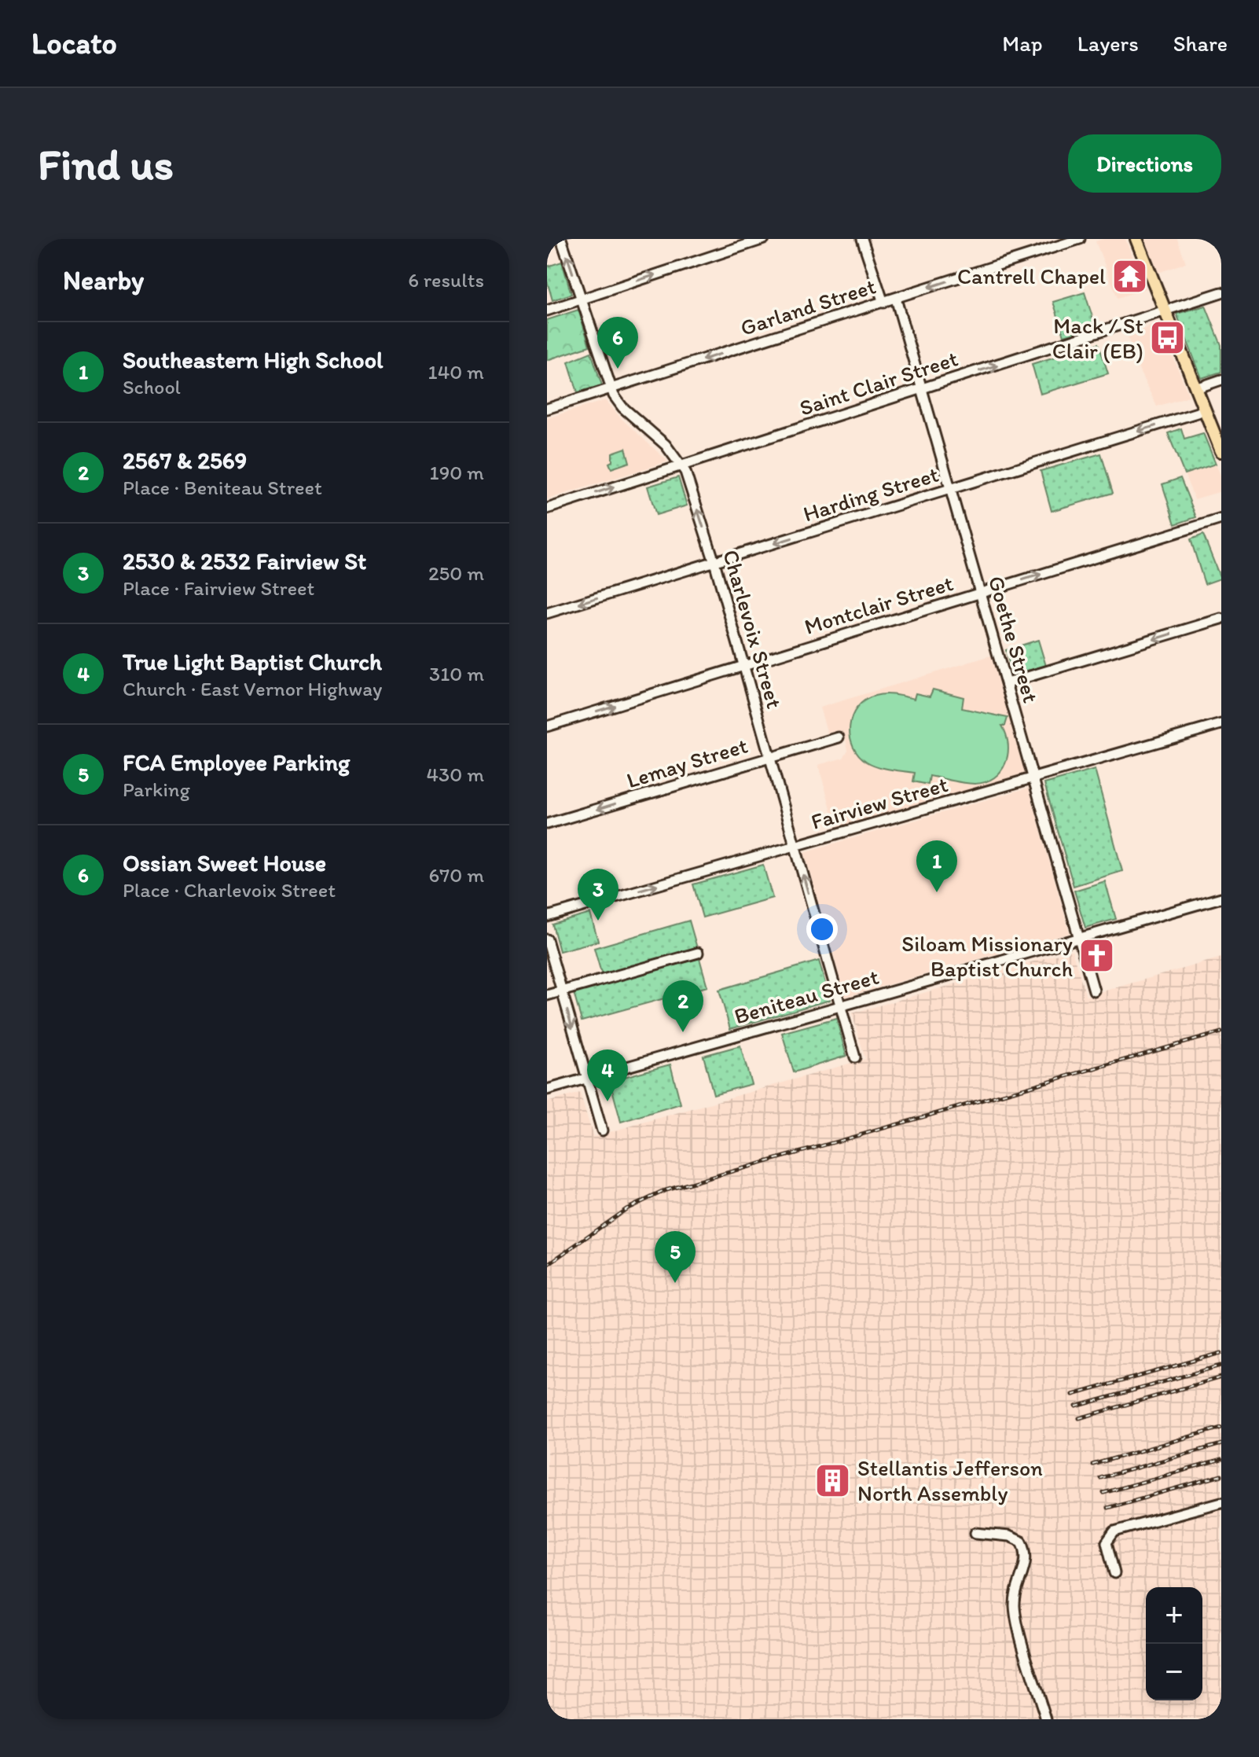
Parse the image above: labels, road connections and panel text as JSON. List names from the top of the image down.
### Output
{
  "streets": {
    "street": [
      "Garland Street",
      "Saint Clair Street",
      "Harding Street",
      "Montclair Street",
      "Charlevoix Street",
      "Goethe Street",
      "Lemay Street",
      "Fairview Street",
      "Beniteau Street"
    ]
  },
  "crossings": [
    ["Garland Street", "Charlevoix Street"],
    ["Garland Street", "Goethe Street"],
    ["Saint Clair Street", "Charlevoix Street"],
    ["Saint Clair Street", "Goethe Street"],
    ["Harding Street", "Charlevoix Street"],
    ["Harding Street", "Goethe Street"],
    ["Montclair Street", "Charlevoix Street"],
    ["Montclair Street", "Goethe Street"],
    ["Charlevoix Street", "Lemay Street"],
    ["Charlevoix Street", "Fairview Street"],
    ["Charlevoix Street", "Beniteau Street"],
    ["Goethe Street", "Fairview Street"],
    ["Goethe Street", "Beniteau Street"]
  ],
  "one_way": [
    "Garland Street",
    "Saint Clair Street",
    "Harding Street",
    "Montclair Street",
    "Charlevoix Street",
    "Lemay Street"
  ],
  "places": {
    "temple": ["Cantrell Chapel"],
    "bus stop": ["Mack / St Clair (EB)"],
    "church": ["Siloam Missionary Baptist Church"],
    "building": ["Stellantis Jefferson North Assembly"]
  },
  "page": {
    "header": "Locato",
    "nav": ["Map", "Layers", "Share"],
    "buttons": "Directions",
    "title": "Find us",
    "heading": ["Nearby", "6 results"],
    "pins": [
      "6",
      "1",
      "3",
      "2",
      "4",
      "5"
    ],
    "list": [
      {
        "mark": "1",
        "name": "Southeastern High School",
        "note": "School",
        "value": "140 m"
      },
      {
        "mark": "2",
        "name": "2567 & 2569",
        "note": "Place · Beniteau Street",
        "value": "190 m"
      },
      {
        "mark": "3",
        "name": "2530 & 2532 Fairview St",
        "note": "Place · Fairview Street",
        "value": "250 m"
      },
      {
        "mark": "4",
        "name": "True Light Baptist Church",
        "note": "Church · East Vernor Highway",
        "value": "310 m"
      },
      {
        "mark": "5",
        "name": "FCA Employee Parking",
        "note": "Parking",
        "value": "430 m"
      },
      {
        "mark": "6",
        "name": "Ossian Sweet House",
        "note": "Place · Charlevoix Street",
        "value": "670 m"
      }
    ],
    "map_buttons": ["+", "−"]
  }
}
